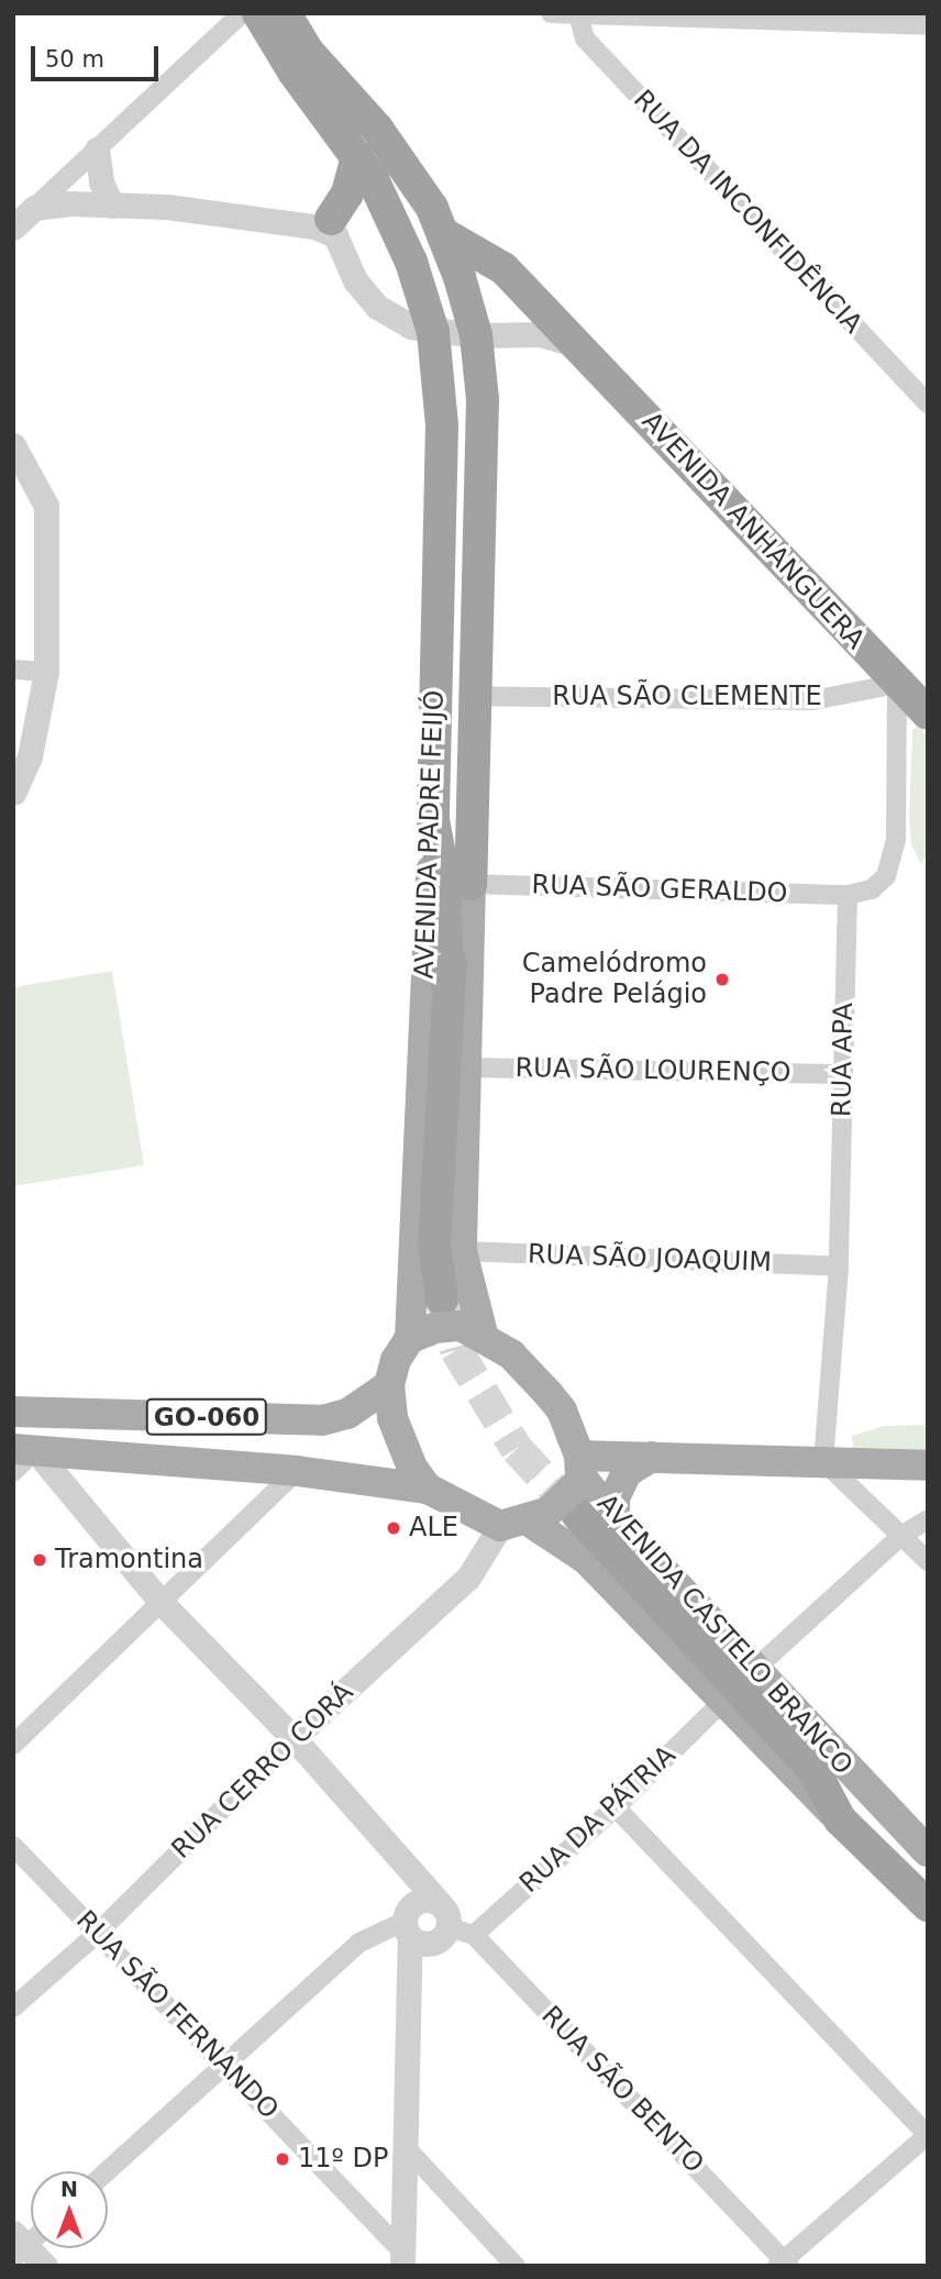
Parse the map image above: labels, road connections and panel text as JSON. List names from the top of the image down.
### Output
{
  "streets": {
    "highway": ["AVENIDA ANHANGUERA", "AVENIDA PADRE FEIJÓ", "AVENIDA CASTELO BRANCO"],
    "main road": ["GO-060"],
    "street": [
      "RUA DA INCONFIDÊNCIA",
      "RUA SÃO CLEMENTE",
      "RUA SÃO GERALDO",
      "RUA APA",
      "RUA SÃO LOURENÇO",
      "RUA SÃO JOAQUIM",
      "RUA CERRO CORÁ",
      "RUA DA PÁTRIA",
      "RUA SÃO FERNANDO",
      "RUA SÃO BENTO"
    ]
  },
  "crossings": [
    ["AVENIDA ANHANGUERA", "RUA SÃO CLEMENTE"],
    ["RUA SÃO CLEMENTE", "AVENIDA PADRE FEIJÓ"],
    ["AVENIDA PADRE FEIJÓ", "RUA SÃO GERALDO"],
    ["AVENIDA PADRE FEIJÓ", "RUA SÃO LOURENÇO"],
    ["AVENIDA PADRE FEIJÓ", "RUA SÃO JOAQUIM"],
    ["AVENIDA PADRE FEIJÓ", "GO-060"],
    ["AVENIDA PADRE FEIJÓ", "AVENIDA CASTELO BRANCO"],
    ["AVENIDA PADRE FEIJÓ", "RUA CERRO CORÁ"],
    ["RUA SÃO GERALDO", "RUA APA"],
    ["RUA APA", "RUA SÃO LOURENÇO"],
    ["RUA APA", "RUA SÃO JOAQUIM"],
    ["GO-060", "AVENIDA CASTELO BRANCO"],
    ["GO-060", "RUA CERRO CORÁ"],
    ["AVENIDA CASTELO BRANCO", "RUA CERRO CORÁ"],
    ["AVENIDA CASTELO BRANCO", "RUA DA PÁTRIA"],
    ["RUA CERRO CORÁ", "RUA SÃO FERNANDO"],
    ["RUA DA PÁTRIA", "RUA SÃO BENTO"]
  ],
  "places": [
    "Camelódromo Padre Pelágio",
    "ALE",
    "Tramontina",
    "11º DP"
  ],
  "scale_bar": "50 m",
  "north": "top"
}
